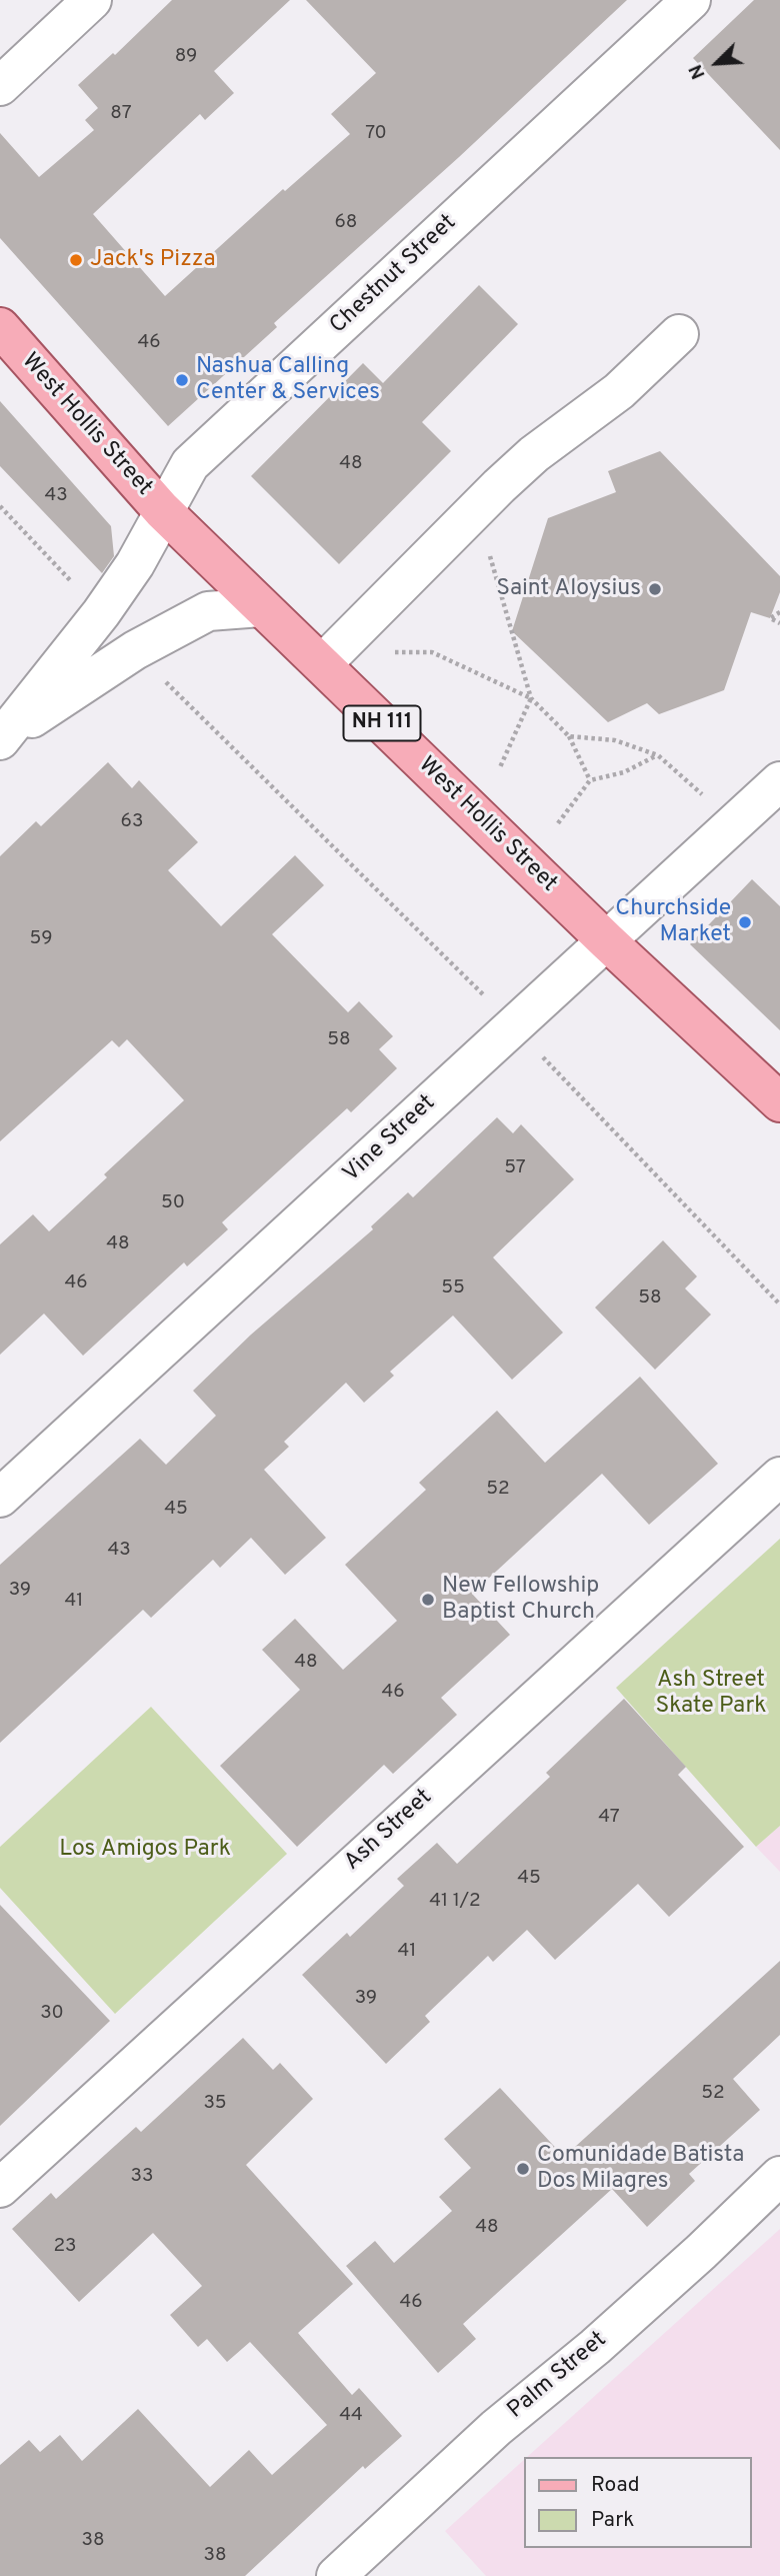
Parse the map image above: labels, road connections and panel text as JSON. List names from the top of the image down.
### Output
{
  "streets": {
    "main road": ["West Hollis Street", "NH 111"],
    "street": [
      "Chestnut Street",
      "Vine Street",
      "Ash Street",
      "Palm Street"
    ]
  },
  "crossings": [
    ["Chestnut Street", "West Hollis Street"],
    ["West Hollis Street", "Vine Street"]
  ],
  "parks": ["Ash Street Skate Park", "Los Amigos Park"],
  "places": [
    "Jack's Pizza",
    "Nashua Calling Center & Services",
    "Saint Aloysius",
    "Churchside Market",
    "New Fellowship Baptist Church",
    "Comunidade Batista Dos Milagres"
  ],
  "house_numbers": [
    "89",
    "87",
    "70",
    "68",
    "46",
    "48",
    "43",
    "63",
    "59",
    "58",
    "57",
    "50",
    "48",
    "46",
    "55",
    "58",
    "52",
    "45",
    "43",
    "39",
    "41",
    "48",
    "46",
    "47",
    "45",
    "41 1/2",
    "41",
    "39",
    "30",
    "52",
    "35",
    "33",
    "48",
    "23",
    "46",
    "44",
    "38",
    "38"
  ],
  "legend": ["Road", "Park"],
  "north": "bottom left"
}
